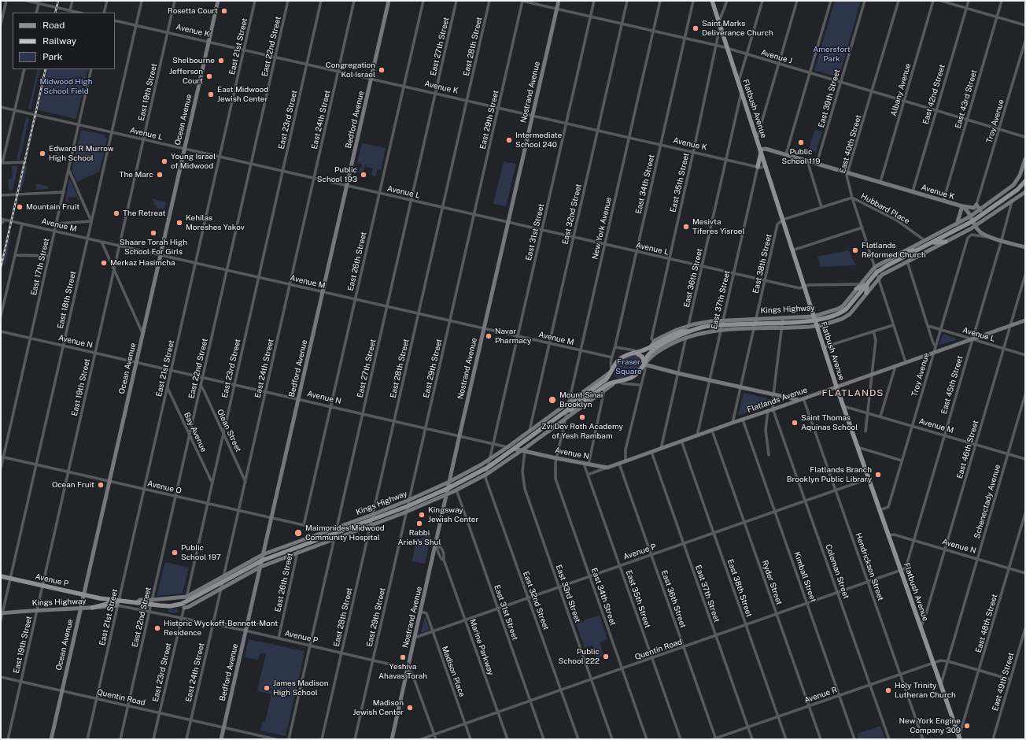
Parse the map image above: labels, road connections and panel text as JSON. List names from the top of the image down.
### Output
{
  "streets": {
    "main road": [
      "Avenue K",
      "Nostrand Avenue",
      "Flatbush Avenue",
      "Ocean Avenue",
      "Bedford Avenue",
      "Kings Highway",
      "Avenue N",
      "Flatlands Avenue",
      "Avenue P"
    ],
    "street": [
      "East 21st Street",
      "East 22nd Street",
      "East 27th Street",
      "East 28th Street",
      "Avenue J",
      "Albany Avenue",
      "East 19th Street",
      "East 42nd Street",
      "East 39th Street",
      "East 43rd Street",
      "East 23rd Street",
      "East 24th Street",
      "East 29th Street",
      "Troy Avenue",
      "Avenue L",
      "East 40th Street",
      "East 35th Street",
      "East 34th Street",
      "Hubbard Place",
      "East 32nd Street",
      "Avenue M",
      "New York Avenue",
      "East 31st Street",
      "East 26th Street",
      "East 38th Street",
      "East 17th Street",
      "East 36th Street",
      "East 18th Street",
      "East 37th Street",
      "East 45th Street",
      "Olean Street",
      "Bay Avenue",
      "East 46th Street",
      "Avenue O",
      "Schenectady Avenue",
      "Hendrickson Street",
      "Coleman Street",
      "Kimball Street",
      "Ryder Street",
      "East 33rd Street",
      "East 48th Street",
      "Marine Parkway",
      "Quentin Road",
      "Madison Place",
      "East 49th Street",
      "Avenue R"
    ]
  },
  "crossings": [
    ["Avenue K", "East 21st Street"],
    ["Avenue K", "East 22nd Street"],
    ["Avenue K", "East 27th Street"],
    ["Avenue K", "East 28th Street"],
    ["Avenue K", "Albany Avenue"],
    ["Avenue K", "East 19th Street"],
    ["Avenue K", "Nostrand Avenue"],
    ["Avenue K", "East 42nd Street"],
    ["Avenue K", "East 39th Street"],
    ["Avenue K", "East 43rd Street"],
    ["Avenue K", "Flatbush Avenue"],
    ["Avenue K", "Ocean Avenue"],
    ["Avenue K", "East 23rd Street"],
    ["Avenue K", "East 24th Street"],
    ["Avenue K", "Bedford Avenue"],
    ["Avenue K", "East 29th Street"],
    ["Avenue K", "Troy Avenue"],
    ["Avenue K", "East 40th Street"],
    ["Avenue K", "East 35th Street"],
    ["Avenue K", "East 34th Street"],
    ["Avenue K", "East 32nd Street"],
    ["Avenue K", "New York Avenue"],
    ["Avenue K", "East 31st Street"],
    ["Avenue K", "East 26th Street"],
    ["Avenue K", "East 36th Street"],
    ["Avenue K", "East 18th Street"],
    ["Avenue K", "East 37th Street"],
    ["Avenue K", "Kings Highway"],
    ["Avenue K", "East 45th Street"],
    ["East 21st Street", "Avenue L"],
    ["East 21st Street", "Avenue M"],
    ["East 21st Street", "Kings Highway"],
    ["East 21st Street", "Avenue N"],
    ["East 21st Street", "Bay Avenue"],
    ["East 21st Street", "Avenue O"],
    ["East 21st Street", "Avenue P"],
    ["East 21st Street", "Quentin Road"],
    ["East 22nd Street", "Avenue L"],
    ["East 22nd Street", "Avenue M"],
    ["East 22nd Street", "Kings Highway"],
    ["East 22nd Street", "Avenue N"],
    ["East 22nd Street", "Olean Street"],
    ["East 22nd Street", "Bay Avenue"],
    ["East 22nd Street", "Avenue O"],
    ["East 22nd Street", "Avenue P"],
    ["East 22nd Street", "Quentin Road"],
    ["East 27th Street", "Avenue L"],
    ["East 27th Street", "Avenue M"],
    ["East 27th Street", "Kings Highway"],
    ["East 27th Street", "Avenue N"],
    ["East 27th Street", "Avenue P"],
    ["East 28th Street", "Avenue L"],
    ["East 28th Street", "Avenue M"],
    ["East 28th Street", "Kings Highway"],
    ["East 28th Street", "Avenue N"],
    ["East 28th Street", "Avenue P"],
    ["Avenue J", "Albany Avenue"],
    ["Avenue J", "Nostrand Avenue"],
    ["Avenue J", "East 42nd Street"],
    ["Avenue J", "East 39th Street"],
    ["Avenue J", "East 43rd Street"],
    ["Avenue J", "Flatbush Avenue"],
    ["Avenue J", "East 29th Street"],
    ["Avenue J", "Troy Avenue"],
    ["Avenue J", "East 40th Street"],
    ["Avenue J", "East 35th Street"],
    ["Avenue J", "East 34th Street"],
    ["Avenue J", "East 32nd Street"],
    ["Avenue J", "New York Avenue"],
    ["Avenue J", "East 31st Street"],
    ["East 19th Street", "Avenue L"],
    ["East 19th Street", "Avenue M"],
    ["East 19th Street", "Kings Highway"],
    ["East 19th Street", "Avenue N"],
    ["East 19th Street", "Avenue O"],
    ["East 19th Street", "Avenue P"],
    ["East 19th Street", "Quentin Road"],
    ["Nostrand Avenue", "Avenue L"],
    ["Nostrand Avenue", "Avenue M"],
    ["Nostrand Avenue", "Kings Highway"],
    ["Nostrand Avenue", "Avenue N"],
    ["Nostrand Avenue", "Avenue P"],
    ["Nostrand Avenue", "Marine Parkway"],
    ["Nostrand Avenue", "Madison Place"],
    ["Flatbush Avenue", "Troy Avenue"],
    ["Flatbush Avenue", "Avenue L"],
    ["Flatbush Avenue", "East 35th Street"],
    ["Flatbush Avenue", "Hubbard Place"],
    ["Flatbush Avenue", "Avenue M"],
    ["Flatbush Avenue", "East 38th Street"],
    ["Flatbush Avenue", "East 36th Street"],
    ["Flatbush Avenue", "Kings Highway"],
    ["Flatbush Avenue", "Avenue N"],
    ["Flatbush Avenue", "East 45th Street"],
    ["Flatbush Avenue", "Flatlands Avenue"],
    ["Flatbush Avenue", "East 46th Street"],
    ["Flatbush Avenue", "Schenectady Avenue"],
    ["Flatbush Avenue", "Avenue P"],
    ["Flatbush Avenue", "East 48th Street"],
    ["Flatbush Avenue", "Quentin Road"],
    ["Flatbush Avenue", "Avenue R"],
    ["Ocean Avenue", "Avenue L"],
    ["Ocean Avenue", "Avenue M"],
    ["Ocean Avenue", "Kings Highway"],
    ["Ocean Avenue", "Avenue N"],
    ["Ocean Avenue", "Avenue O"],
    ["Ocean Avenue", "Avenue P"],
    ["Ocean Avenue", "Quentin Road"],
    ["East 23rd Street", "Avenue L"],
    ["East 23rd Street", "Avenue M"],
    ["East 23rd Street", "Kings Highway"],
    ["East 23rd Street", "Avenue N"],
    ["East 23rd Street", "Olean Street"],
    ["East 23rd Street", "Bay Avenue"],
    ["East 23rd Street", "Avenue O"],
    ["East 23rd Street", "Avenue P"],
    ["East 23rd Street", "Quentin Road"],
    ["East 24th Street", "Avenue L"],
    ["East 24th Street", "Avenue M"],
    ["East 24th Street", "Kings Highway"],
    ["East 24th Street", "Avenue N"],
    ["East 24th Street", "Olean Street"],
    ["East 24th Street", "Avenue O"],
    ["East 24th Street", "Avenue P"],
    ["East 24th Street", "Quentin Road"],
    ["Bedford Avenue", "Avenue L"],
    ["Bedford Avenue", "Avenue M"],
    ["Bedford Avenue", "Kings Highway"],
    ["Bedford Avenue", "Avenue N"],
    ["Bedford Avenue", "Avenue O"],
    ["Bedford Avenue", "Avenue P"],
    ["Bedford Avenue", "Quentin Road"],
    ["East 29th Street", "Avenue L"],
    ["East 29th Street", "Avenue M"],
    ["East 29th Street", "Kings Highway"],
    ["East 29th Street", "Avenue N"],
    ["East 29th Street", "Avenue P"],
    ["Troy Avenue", "Avenue L"],
    ["Troy Avenue", "Avenue M"],
    ["Troy Avenue", "Flatlands Avenue"],
    ["Avenue L", "East 35th Street"],
    ["Avenue L", "East 34th Street"],
    ["Avenue L", "East 32nd Street"],
    ["Avenue L", "New York Avenue"],
    ["Avenue L", "East 31st Street"],
    ["Avenue L", "East 26th Street"],
    ["Avenue L", "East 38th Street"],
    ["Avenue L", "East 17th Street"],
    ["Avenue L", "East 36th Street"],
    ["Avenue L", "East 18th Street"],
    ["Avenue L", "East 37th Street"],
    ["Avenue L", "Kings Highway"],
    ["Avenue L", "East 45th Street"],
    ["Avenue L", "Flatlands Avenue"],
    ["Avenue L", "East 46th Street"],
    ["East 40th Street", "Hubbard Place"],
    ["East 40th Street", "Kings Highway"],
    ["East 40th Street", "Flatlands Avenue"],
    ["East 35th Street", "Kings Highway"],
    ["East 35th Street", "Avenue N"],
    ["East 35th Street", "Flatlands Avenue"],
    ["East 35th Street", "Avenue P"],
    ["East 35th Street", "Quentin Road"],
    ["East 34th Street", "Avenue M"],
    ["East 34th Street", "New York Avenue"],
    ["East 34th Street", "Kings Highway"],
    ["East 34th Street", "Avenue N"],
    ["East 34th Street", "Avenue P"],
    ["East 34th Street", "Quentin Road"],
    ["Hubbard Place", "East 38th Street"],
    ["Hubbard Place", "Kings Highway"],
    ["East 32nd Street", "Avenue M"],
    ["East 32nd Street", "East 31st Street"],
    ["East 32nd Street", "Kings Highway"],
    ["East 32nd Street", "Avenue P"],
    ["East 32nd Street", "Quentin Road"],
    ["Avenue M", "New York Avenue"],
    ["Avenue M", "East 31st Street"],
    ["Avenue M", "East 26th Street"],
    ["Avenue M", "East 17th Street"],
    ["Avenue M", "East 18th Street"],
    ["Avenue M", "East 45th Street"],
    ["Avenue M", "East 46th Street"],
    ["Avenue M", "Schenectady Avenue"],
    ["New York Avenue", "Kings Highway"],
    ["New York Avenue", "Avenue N"],
    ["East 31st Street", "Kings Highway"],
    ["East 31st Street", "Avenue N"],
    ["East 31st Street", "Avenue P"],
    ["East 31st Street", "Quentin Road"],
    ["East 26th Street", "Kings Highway"],
    ["East 26th Street", "Avenue N"],
    ["East 26th Street", "Avenue O"],
    ["East 26th Street", "Avenue P"],
    ["East 38th Street", "Kings Highway"],
    ["East 38th Street", "Flatlands Avenue"],
    ["East 38th Street", "Avenue P"],
    ["East 38th Street", "Quentin Road"],
    ["East 38th Street", "Avenue R"],
    ["East 17th Street", "Avenue N"],
    ["East 17th Street", "Avenue O"],
    ["East 36th Street", "Kings Highway"],
    ["East 36th Street", "Flatlands Avenue"],
    ["East 36th Street", "Avenue P"],
    ["East 36th Street", "Quentin Road"],
    ["East 36th Street", "Avenue R"],
    ["East 18th Street", "Kings Highway"],
    ["East 18th Street", "Avenue N"],
    ["East 18th Street", "Avenue O"],
    ["East 18th Street", "Avenue P"],
    ["East 37th Street", "Kings Highway"],
    ["East 37th Street", "Flatlands Avenue"],
    ["East 37th Street", "Avenue P"],
    ["East 37th Street", "Quentin Road"],
    ["East 37th Street", "Avenue R"],
    ["Kings Highway", "Avenue N"],
    ["Kings Highway", "East 45th Street"],
    ["Kings Highway", "Avenue O"],
    ["Kings Highway", "Avenue P"],
    ["Kings Highway", "East 33rd Street"],
    ["Avenue N", "East 45th Street"],
    ["Avenue N", "Flatlands Avenue"],
    ["Avenue N", "East 46th Street"],
    ["Avenue N", "Schenectady Avenue"],
    ["Avenue N", "East 33rd Street"],
    ["Avenue N", "East 48th Street"],
    ["East 45th Street", "Flatlands Avenue"],
    ["East 45th Street", "Quentin Road"],
    ["Flatlands Avenue", "East 46th Street"],
    ["Flatlands Avenue", "Hendrickson Street"],
    ["Flatlands Avenue", "Coleman Street"],
    ["Flatlands Avenue", "Kimball Street"],
    ["Flatlands Avenue", "Ryder Street"],
    ["Avenue P", "Hendrickson Street"],
    ["Avenue P", "Coleman Street"],
    ["Avenue P", "Kimball Street"],
    ["Avenue P", "Ryder Street"],
    ["Avenue P", "East 33rd Street"],
    ["Avenue P", "Marine Parkway"],
    ["Avenue P", "Madison Place"],
    ["Hendrickson Street", "Quentin Road"],
    ["Hendrickson Street", "Avenue R"],
    ["Coleman Street", "Quentin Road"],
    ["Coleman Street", "Avenue R"],
    ["Kimball Street", "Quentin Road"],
    ["Kimball Street", "Avenue R"],
    ["Ryder Street", "Quentin Road"],
    ["Ryder Street", "Avenue R"],
    ["East 33rd Street", "Quentin Road"],
    ["Marine Parkway", "Quentin Road"],
    ["Quentin Road", "Madison Place"]
  ],
  "districts": ["FLATLANDS"],
  "parks": ["Amersfort Park", "Midwood High School Field", "Fraser Square"],
  "places": [
    "Rosetta Court",
    "Saint Marks Deliverance Church",
    "Shelbourne",
    "Congregation Kol Israel",
    "Jefferson Court",
    "East Midwood Jewish Center",
    "Intermediate School 240",
    "Public School 119",
    "Edward R Murrow High School",
    "Young Israel of Midwood",
    "The Marc",
    "Public School 193",
    "Mountain Fruit",
    "The Retreat",
    "Kehilas Moreshes Yakov",
    "Mesivta Tiferes Yisroel",
    "Shaare Torah High School For Girls",
    "Flatlands Reformed Church",
    "Merkaz Hasimcha",
    "Navar Pharmacy",
    "Mount Sinai Brooklyn",
    "Zvi Dov Roth Academy of Yesh Rambam",
    "Saint Thomas Aquinas School",
    "Flatlands Branch Brooklyn Public Library",
    "Ocean Fruit",
    "Kingsway Jewish Center",
    "Rabbi Arieh's Shul",
    "Maimonides Midwood Community Hospital",
    "Public School 197",
    "Historic Wyckoff-Bennett-Mont Residence",
    "Public School 222",
    "Yeshiva Ahavas Torah",
    "James Madison High School",
    "Holy Trinity Lutheran Church",
    "Madison Jewish Center",
    "New York Engine Company 309"
  ],
  "legend": ["Road", "Railway", "Park"]
}
